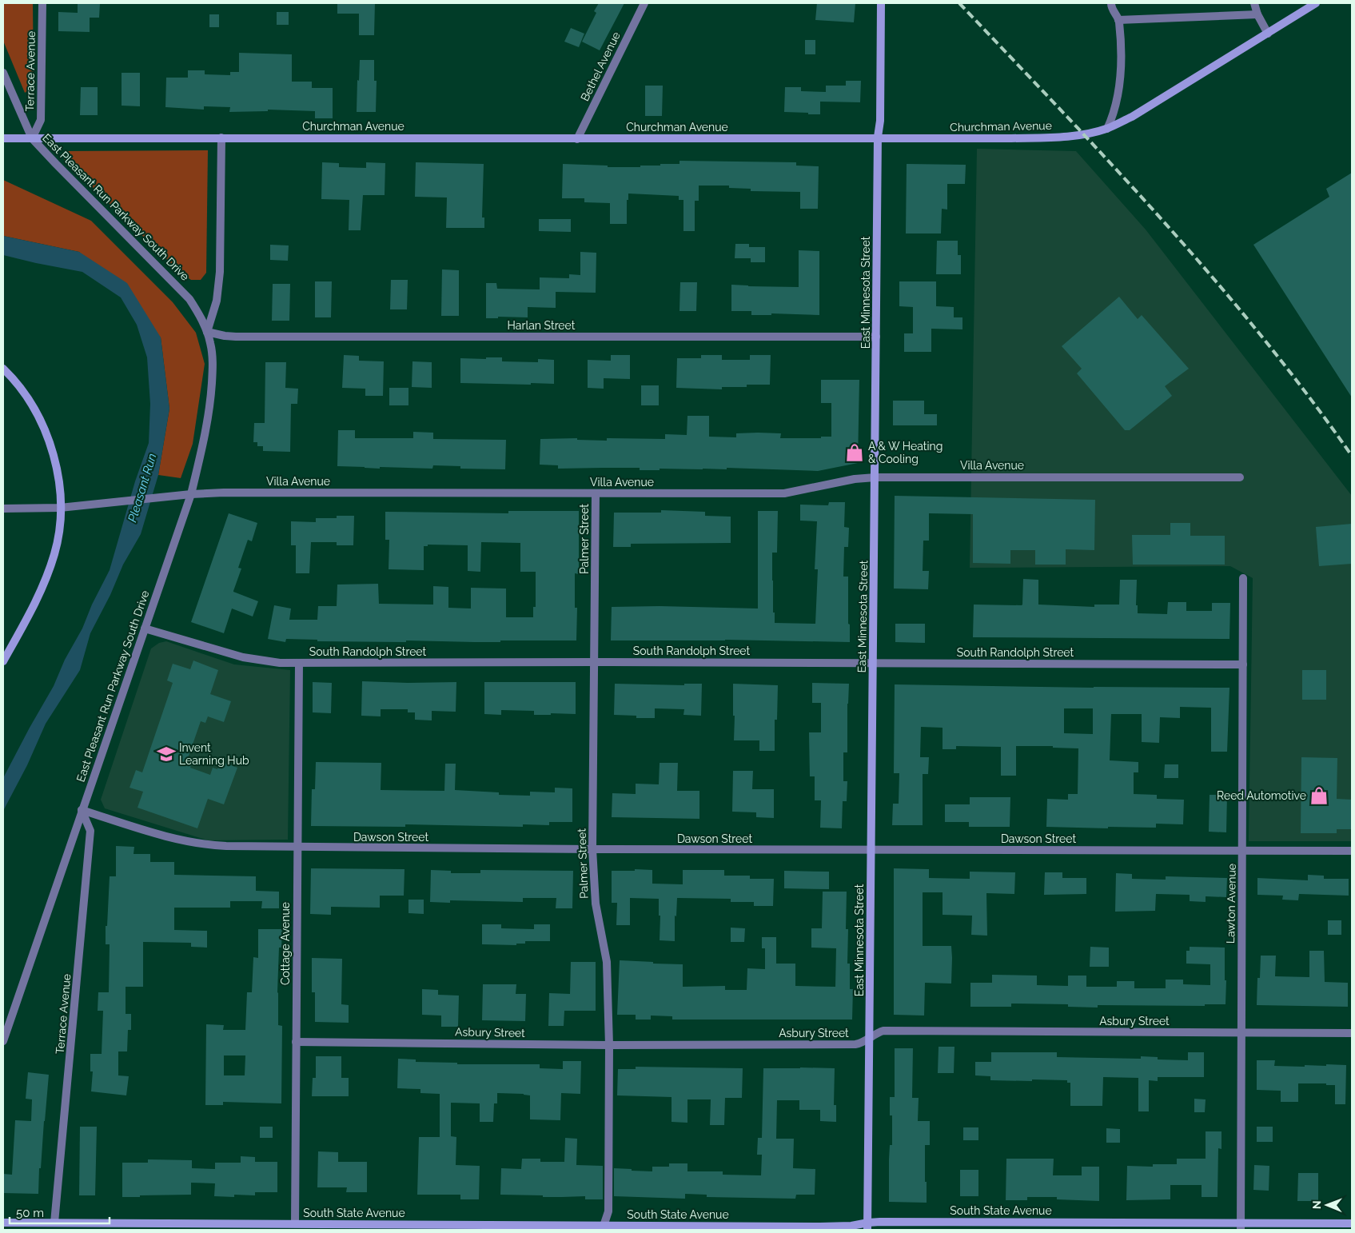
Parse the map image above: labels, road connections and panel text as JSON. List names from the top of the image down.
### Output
{
  "streets": {
    "street": [
      "Bethel Avenue",
      "Terrace Avenue",
      "Churchman Avenue",
      "East Pleasant Run Parkway South Drive",
      "East Minnesota Street",
      "Harlan Street",
      "Villa Avenue",
      "Palmer Street",
      "South Randolph Street",
      "Dawson Street",
      "Lawton Avenue",
      "Cottage Avenue",
      "Asbury Street",
      "South State Avenue"
    ]
  },
  "crossings": [
    ["Bethel Avenue", "Churchman Avenue"],
    ["Terrace Avenue", "Churchman Avenue"],
    ["Terrace Avenue", "East Pleasant Run Parkway South Drive"],
    ["Terrace Avenue", "Dawson Street"],
    ["Terrace Avenue", "South State Avenue"],
    ["Churchman Avenue", "East Pleasant Run Parkway South Drive"],
    ["Churchman Avenue", "East Minnesota Street"],
    ["East Pleasant Run Parkway South Drive", "Harlan Street"],
    ["East Pleasant Run Parkway South Drive", "Villa Avenue"],
    ["East Pleasant Run Parkway South Drive", "South Randolph Street"],
    ["East Pleasant Run Parkway South Drive", "Dawson Street"],
    ["East Minnesota Street", "Harlan Street"],
    ["East Minnesota Street", "Villa Avenue"],
    ["East Minnesota Street", "South Randolph Street"],
    ["East Minnesota Street", "Dawson Street"],
    ["East Minnesota Street", "Asbury Street"],
    ["East Minnesota Street", "South State Avenue"],
    ["Villa Avenue", "Palmer Street"],
    ["Palmer Street", "South Randolph Street"],
    ["Palmer Street", "Dawson Street"],
    ["Palmer Street", "Asbury Street"],
    ["Palmer Street", "South State Avenue"],
    ["South Randolph Street", "Lawton Avenue"],
    ["South Randolph Street", "Cottage Avenue"],
    ["Dawson Street", "Lawton Avenue"],
    ["Dawson Street", "Cottage Avenue"],
    ["Lawton Avenue", "Asbury Street"],
    ["Lawton Avenue", "South State Avenue"],
    ["Cottage Avenue", "Asbury Street"],
    ["Cottage Avenue", "South State Avenue"]
  ],
  "water": ["Pleasant Run"],
  "places": {
    "shop": ["A & W Heating & Cooling", "Reed Automotive"],
    "school or university": ["Invent Learning Hub"]
  },
  "scale_bar": "50 m",
  "north": "left"
}
